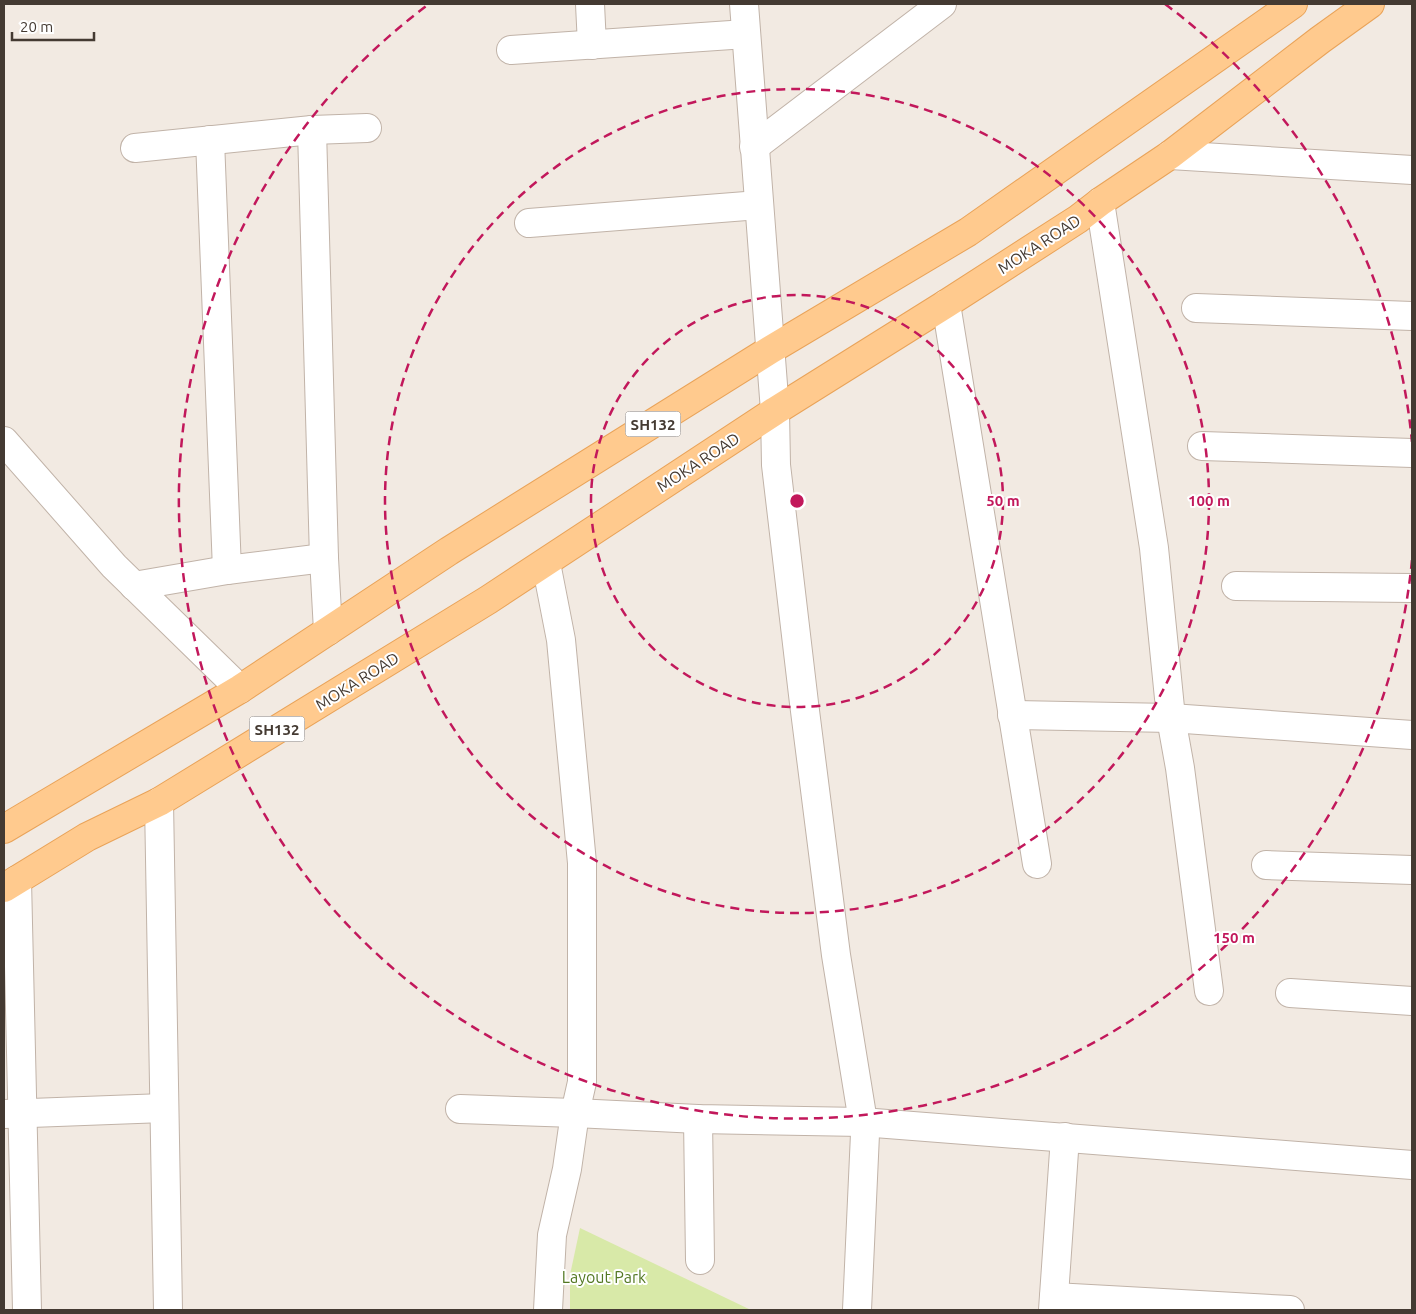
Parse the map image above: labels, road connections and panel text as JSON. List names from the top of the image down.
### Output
{
  "streets": {
    "main road": ["MOKA ROAD", "SH132"]
  },
  "parks": ["Layout Park"],
  "scale_bar": "20 m",
  "rings": ["50 m", "100 m", "150 m"]
}
